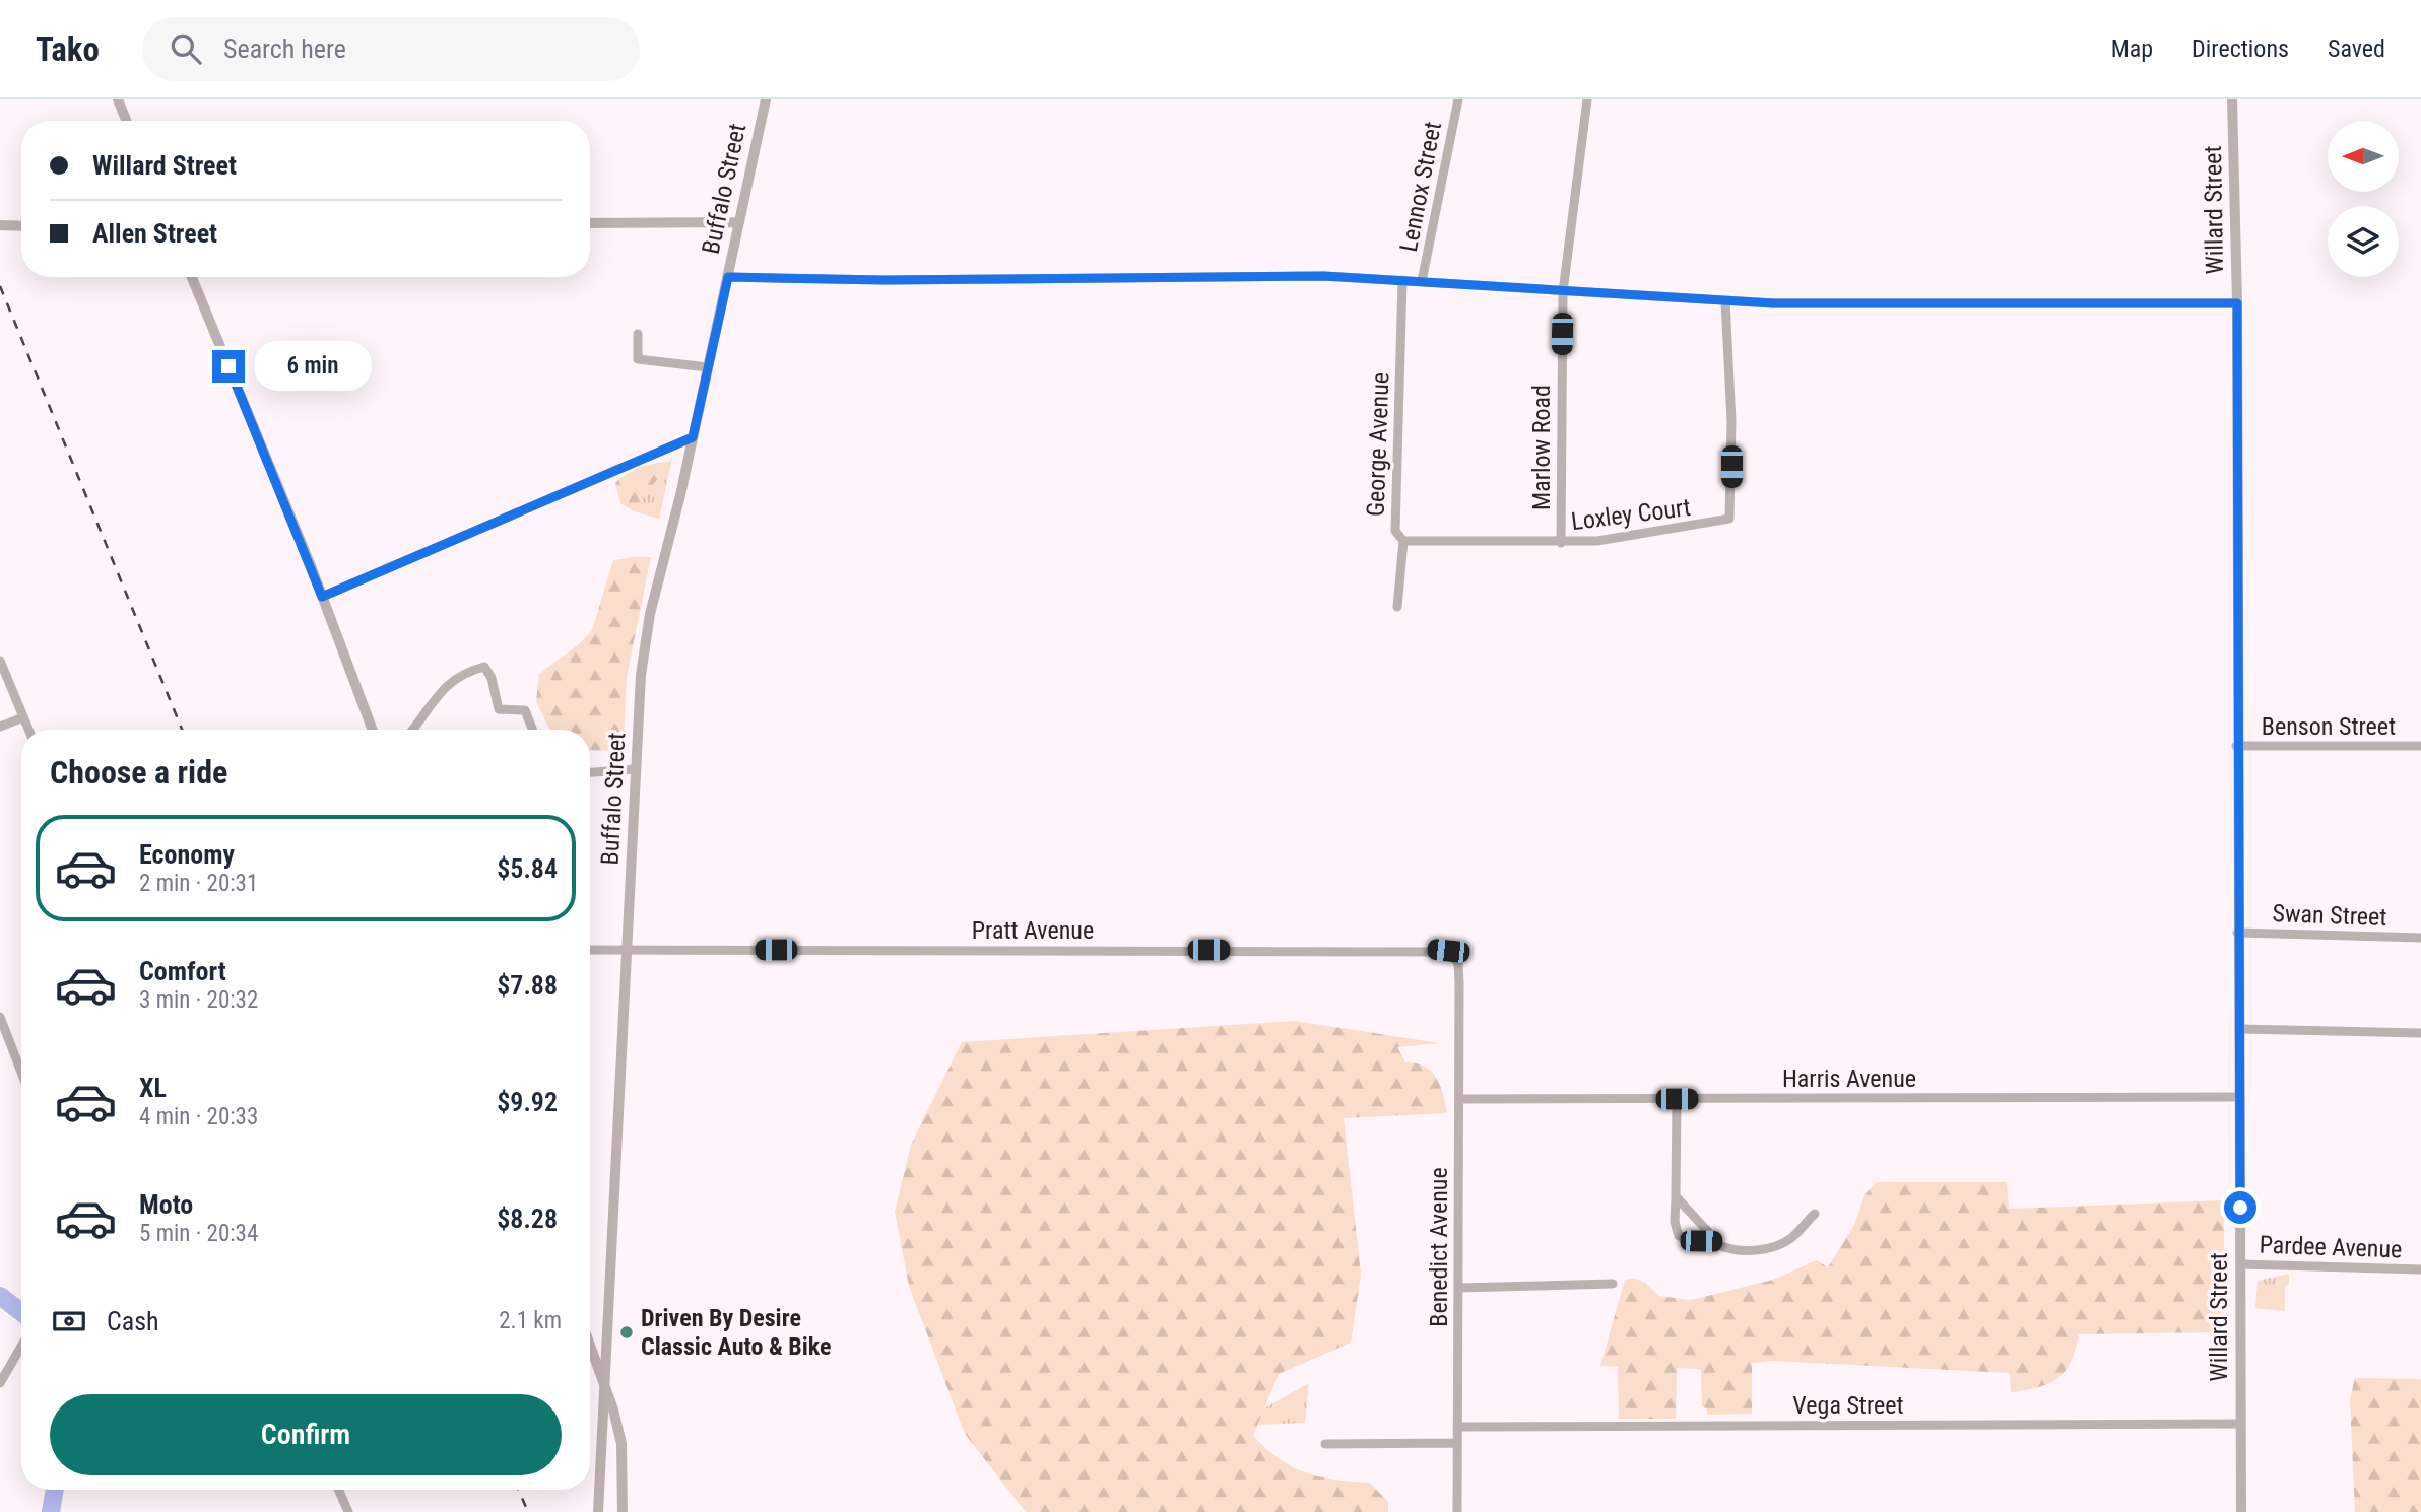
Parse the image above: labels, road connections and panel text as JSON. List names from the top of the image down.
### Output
{
  "streets": {
    "street": [
      "Lennox Street",
      "Buffalo Street",
      "Willard Street",
      "George Avenue",
      "Marlow Road",
      "Loxley Court",
      "Benson Street",
      "Swan Street",
      "Pratt Avenue",
      "Harris Avenue",
      "Benedict Avenue",
      "Pardee Avenue",
      "Vega Street"
    ]
  },
  "crossings": [
    ["Buffalo Street", "Pratt Avenue"],
    ["Willard Street", "Benson Street"],
    ["Willard Street", "Swan Street"],
    ["Willard Street", "Harris Avenue"],
    ["Willard Street", "Pardee Avenue"],
    ["Willard Street", "Vega Street"],
    ["George Avenue", "Loxley Court"],
    ["Marlow Road", "Loxley Court"],
    ["Pratt Avenue", "Benedict Avenue"],
    ["Harris Avenue", "Benedict Avenue"],
    ["Benedict Avenue", "Vega Street"]
  ],
  "places": ["Driven By Desire Classic Auto & Bike"],
  "north": "left",
  "page": {
    "header": "Tako",
    "search": "Search here",
    "nav": ["Map", "Directions", "Saved"],
    "banner": ["Willard Street", "Allen Street"],
    "bubble": "6 min",
    "heading": "Choose a ride",
    "list": [
      {
        "name": "Economy",
        "note": "2 min · 20:31",
        "value": "$5.84"
      },
      {
        "name": "Comfort",
        "note": "3 min · 20:32",
        "value": "$7.88"
      },
      {
        "name": "XL",
        "note": "4 min · 20:33",
        "value": "$9.92"
      },
      {
        "name": "Moto",
        "note": "5 min · 20:34",
        "value": "$8.28"
      }
    ],
    "pay": ["Cash", "2.1 km"],
    "buttons": "Confirm"
  }
}
